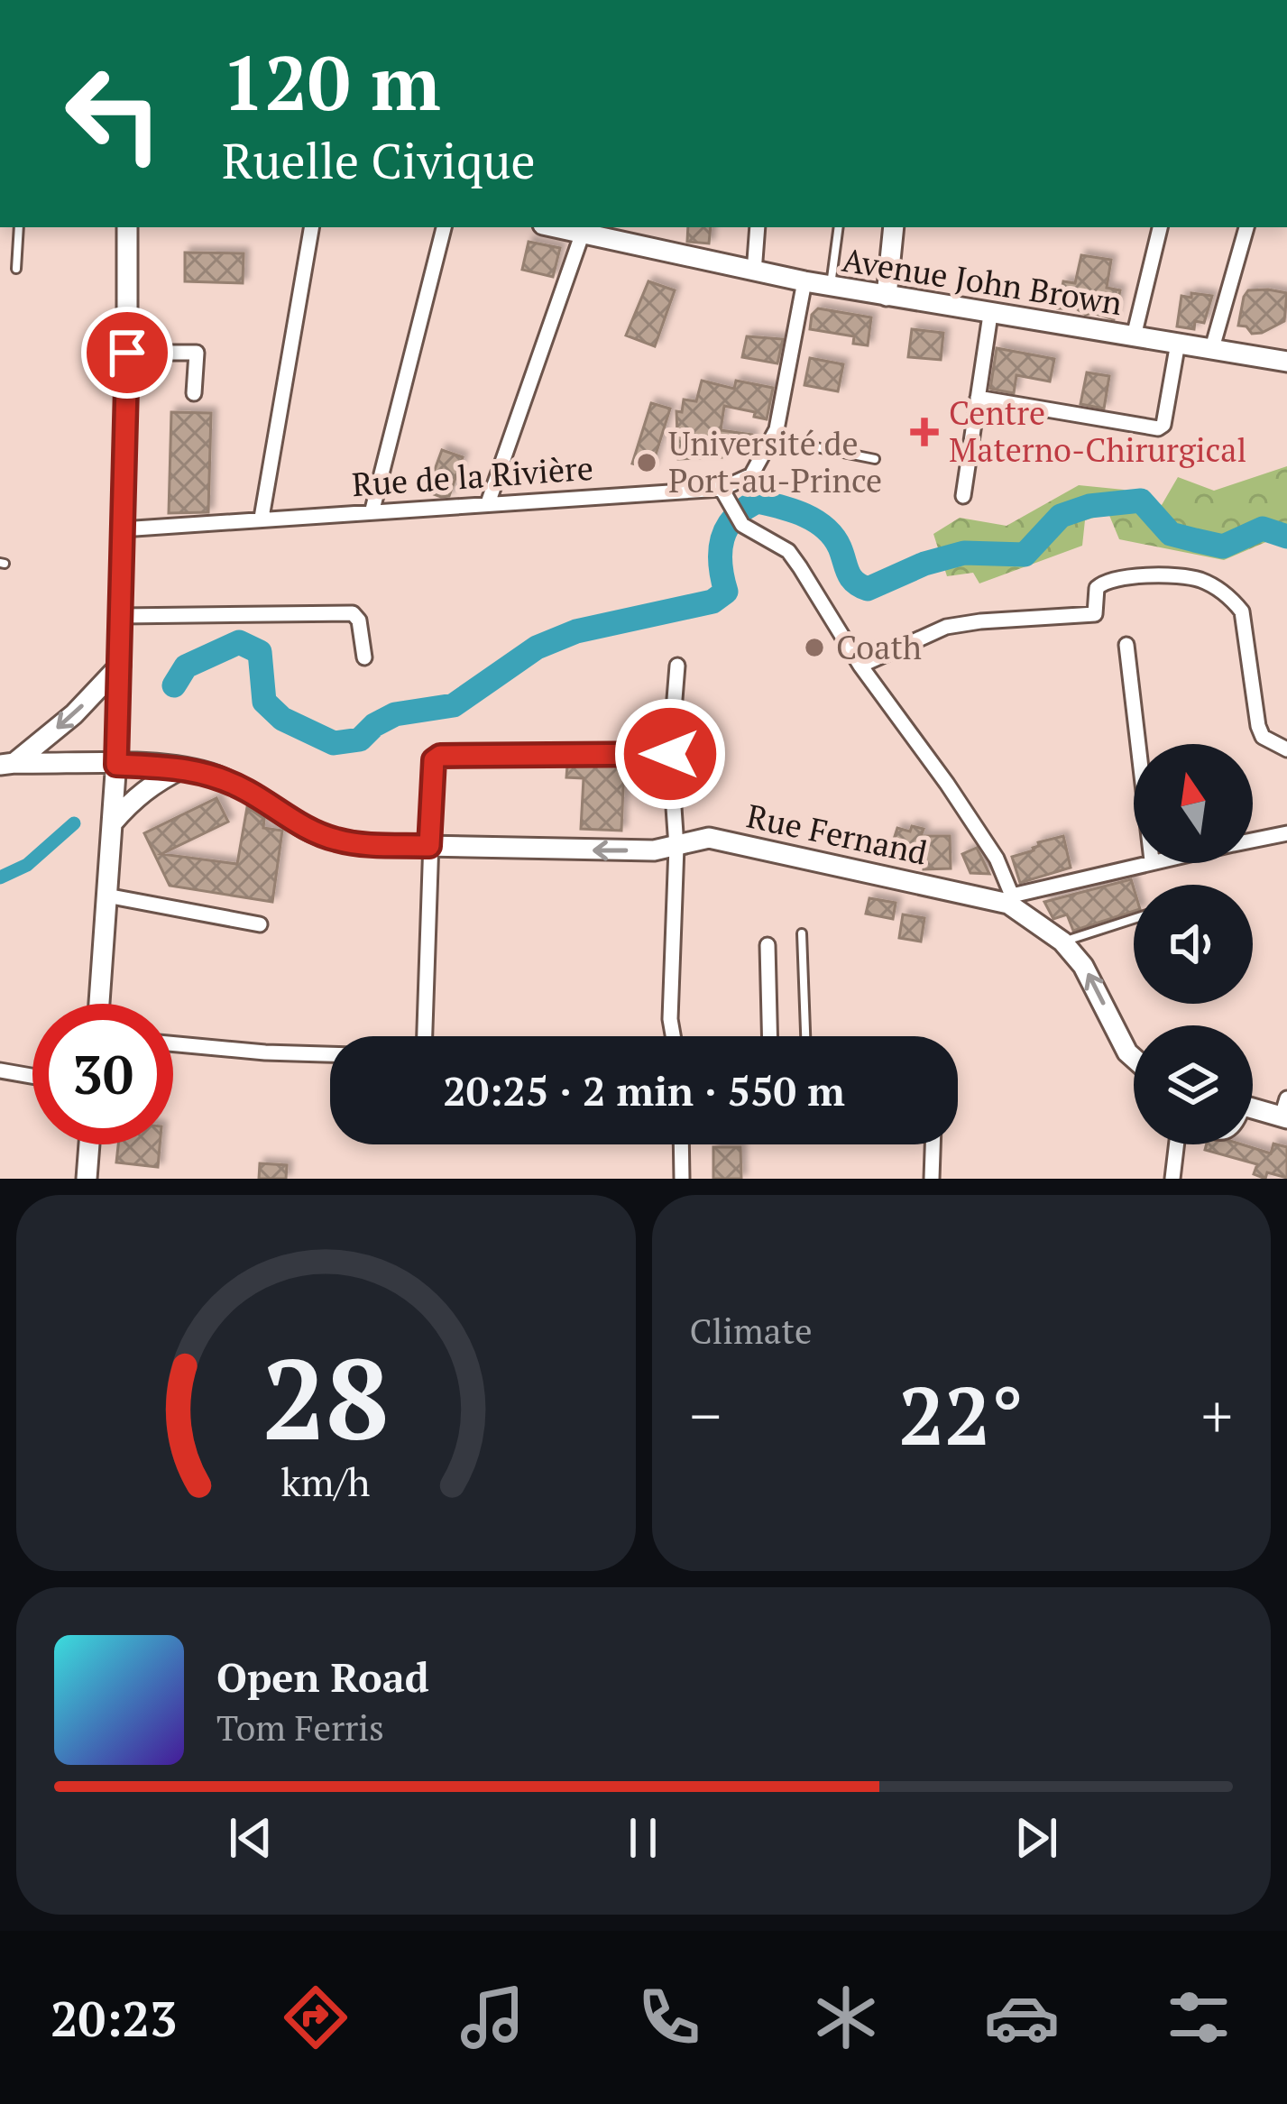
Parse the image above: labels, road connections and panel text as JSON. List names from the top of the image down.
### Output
{
  "streets": {
    "street": ["Avenue John Brown", "Rue de la Rivière", "Rue Fernand"]
  },
  "places": {
    "health": ["Centre Materno-Chirurgical"],
    "other": ["Université de Port-au-Prince", "Coath"]
  },
  "north": "top",
  "page": {
    "turn": ["120 m", "Ruelle Civique"],
    "limit": "30",
    "trip": "20:25 · 2 min · 550 m",
    "tile": "Climate",
    "heat": ["−", "22°", "+"],
    "song": ["Open Road", "Tom Ferris"],
    "tabs": "20:23",
    "gauge": ["28", "km/h"]
  }
}
